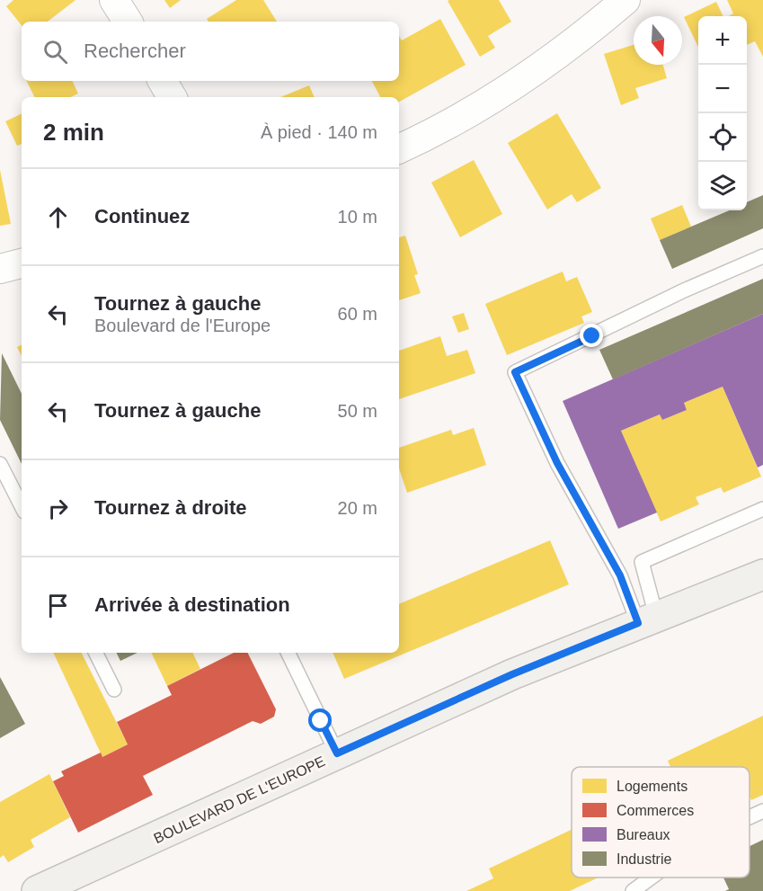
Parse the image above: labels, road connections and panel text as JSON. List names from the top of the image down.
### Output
{
  "streets": {
    "main road": ["BOULEVARD DE L'EUROPE"]
  },
  "legend": [
    "Logements",
    "Commerces",
    "Bureaux",
    "Industrie"
  ],
  "north": "bottom",
  "page": {
    "map_buttons": ["+", "−"],
    "search": "Rechercher",
    "heading": ["2 min", "À pied · 140 m"],
    "list": [
      ["Continuez", "10 m"],
      ["Tournez à gauche", "Boulevard de l'Europe", "60 m"],
      ["Tournez à gauche", "50 m"],
      ["Tournez à droite", "20 m"],
      "Arrivée à destination"
    ]
  }
}
